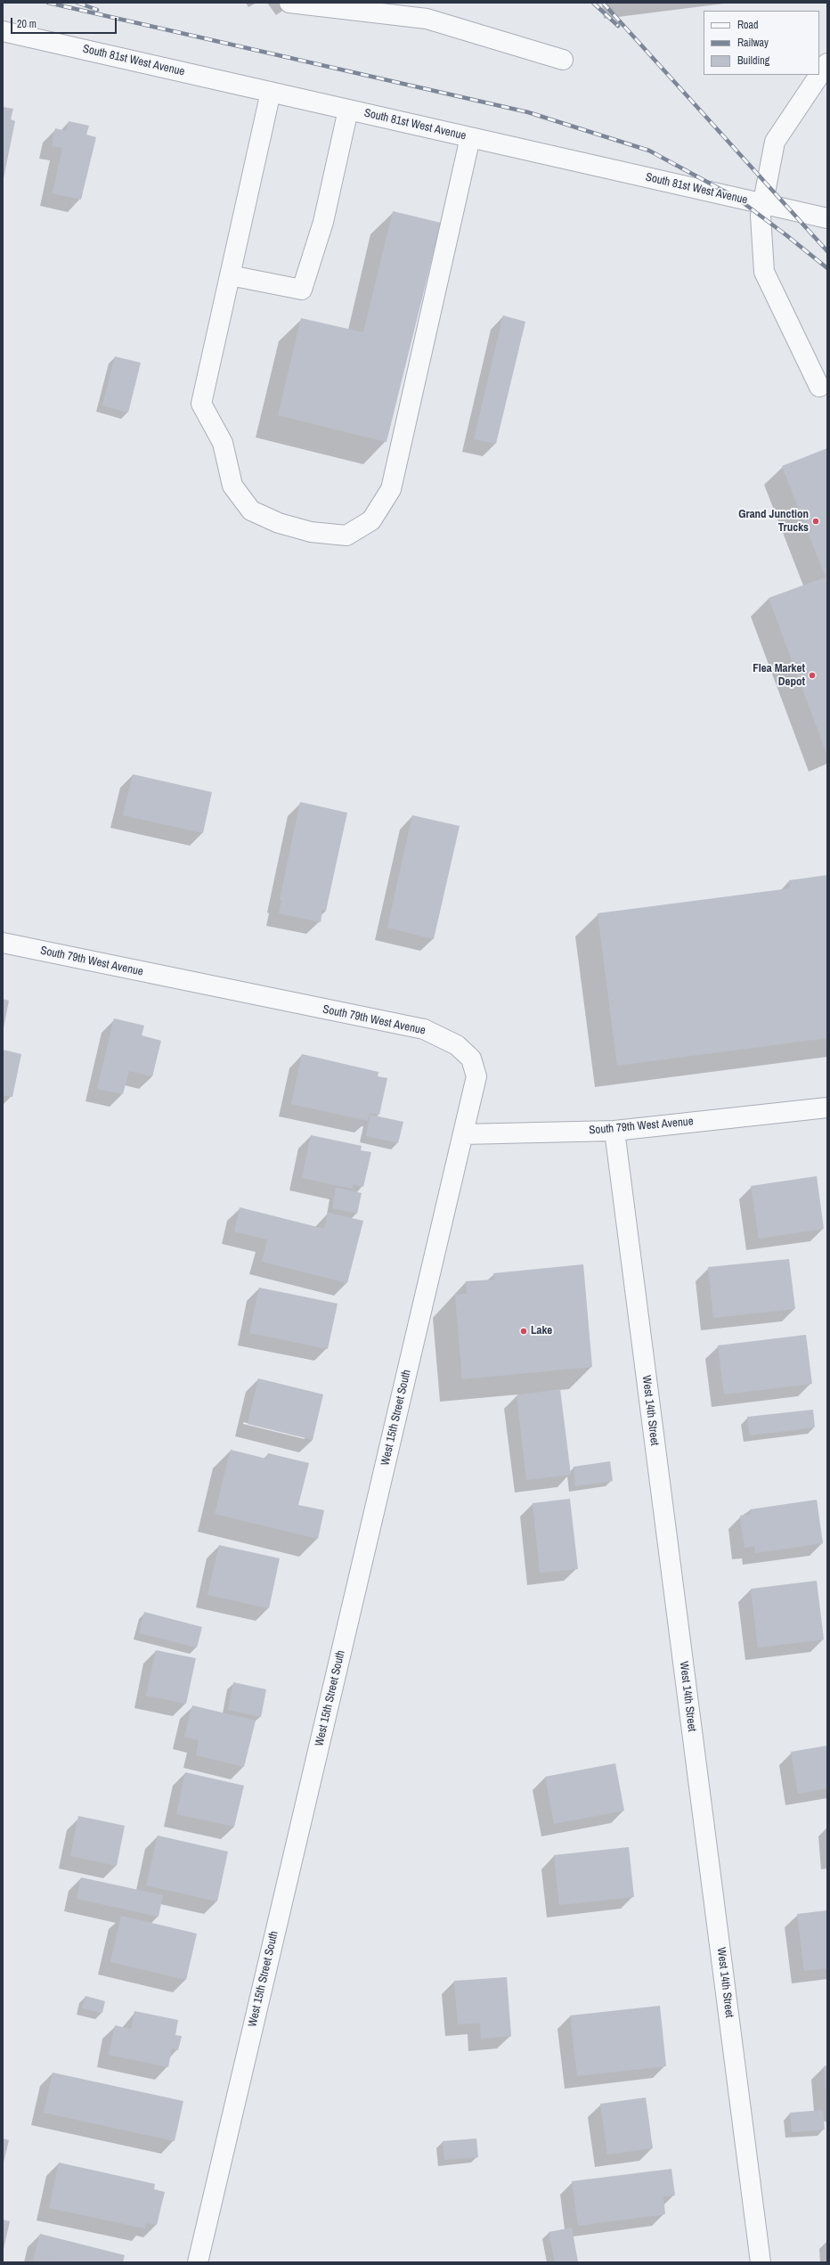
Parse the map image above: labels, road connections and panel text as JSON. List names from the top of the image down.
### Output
{
  "streets": {
    "street": [
      "South 81st West Avenue",
      "South 79th West Avenue",
      "West 14th Street",
      "West 15th Street South"
    ]
  },
  "crossings": [
    ["South 79th West Avenue", "West 14th Street"],
    ["South 79th West Avenue", "West 15th Street South"]
  ],
  "places": ["Grand Junction Trucks", "Flea Market Depot", "Lake"],
  "legend": ["Road", "Railway", "Building"],
  "scale_bar": "20 m"
}
